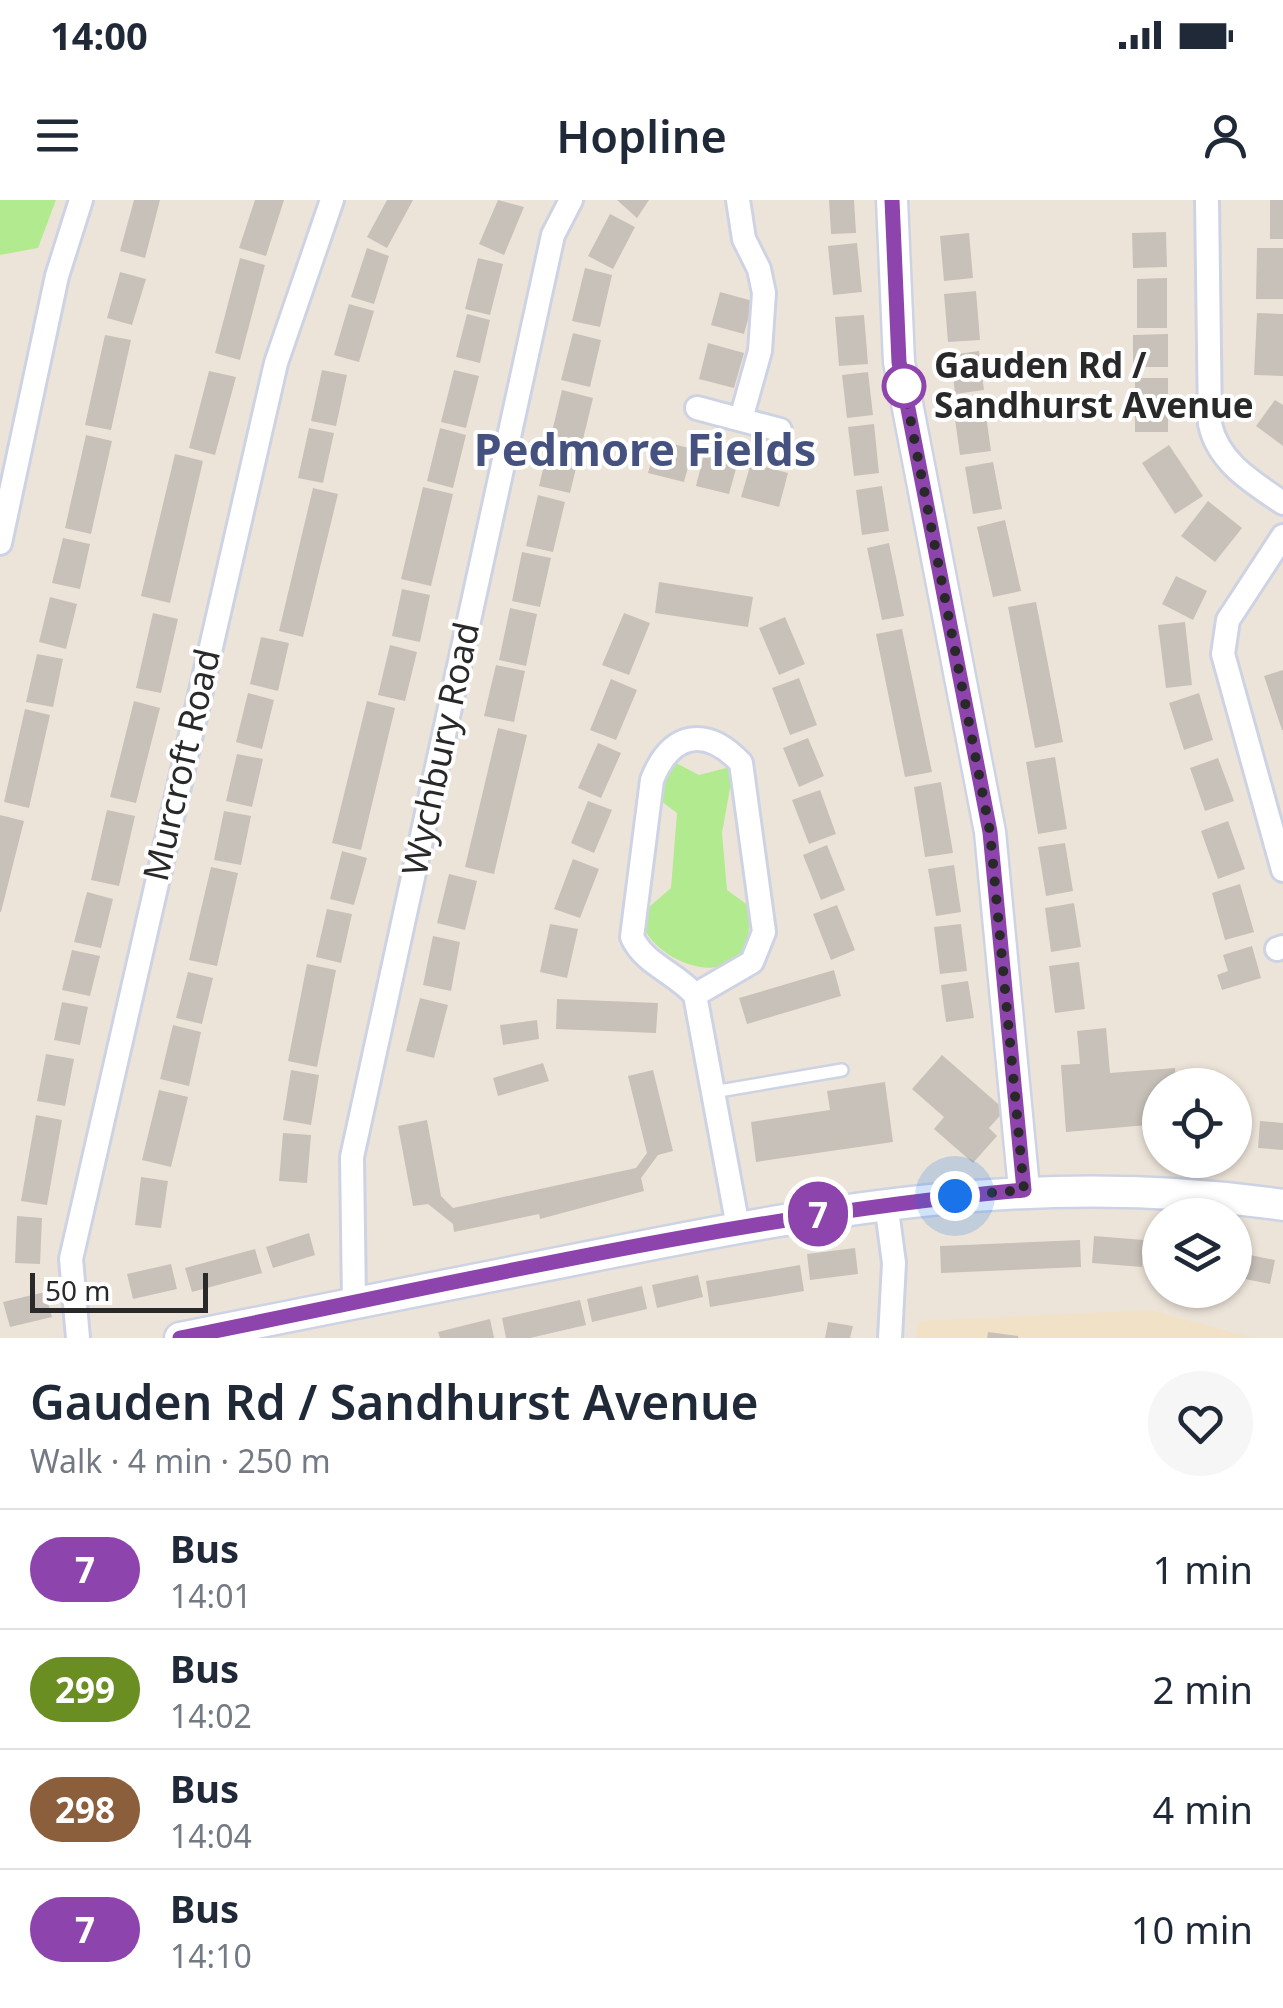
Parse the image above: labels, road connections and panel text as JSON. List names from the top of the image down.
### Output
{
  "streets": {
    "street": ["Wychbury Road", "Murcroft Road"]
  },
  "districts": ["Pedmore Fields"],
  "places": ["Gauden Rd / Sandhurst Avenue"],
  "lines": ["bus line 7"],
  "scale_bar": "50 m",
  "page": {
    "status": "14:00",
    "header": "Hopline",
    "on_map": "7",
    "scale": "50 m",
    "heading": ["Gauden Rd / Sandhurst Avenue", "Walk · 4 min · 250 m"],
    "list": [
      {
        "mark": "7",
        "name": "Bus",
        "note": "14:01",
        "value": "1 min"
      },
      {
        "mark": "299",
        "name": "Bus",
        "note": "14:02",
        "value": "2 min"
      },
      {
        "mark": "298",
        "name": "Bus",
        "note": "14:04",
        "value": "4 min"
      },
      {
        "mark": "7",
        "name": "Bus",
        "note": "14:10",
        "value": "10 min"
      }
    ]
  }
}
